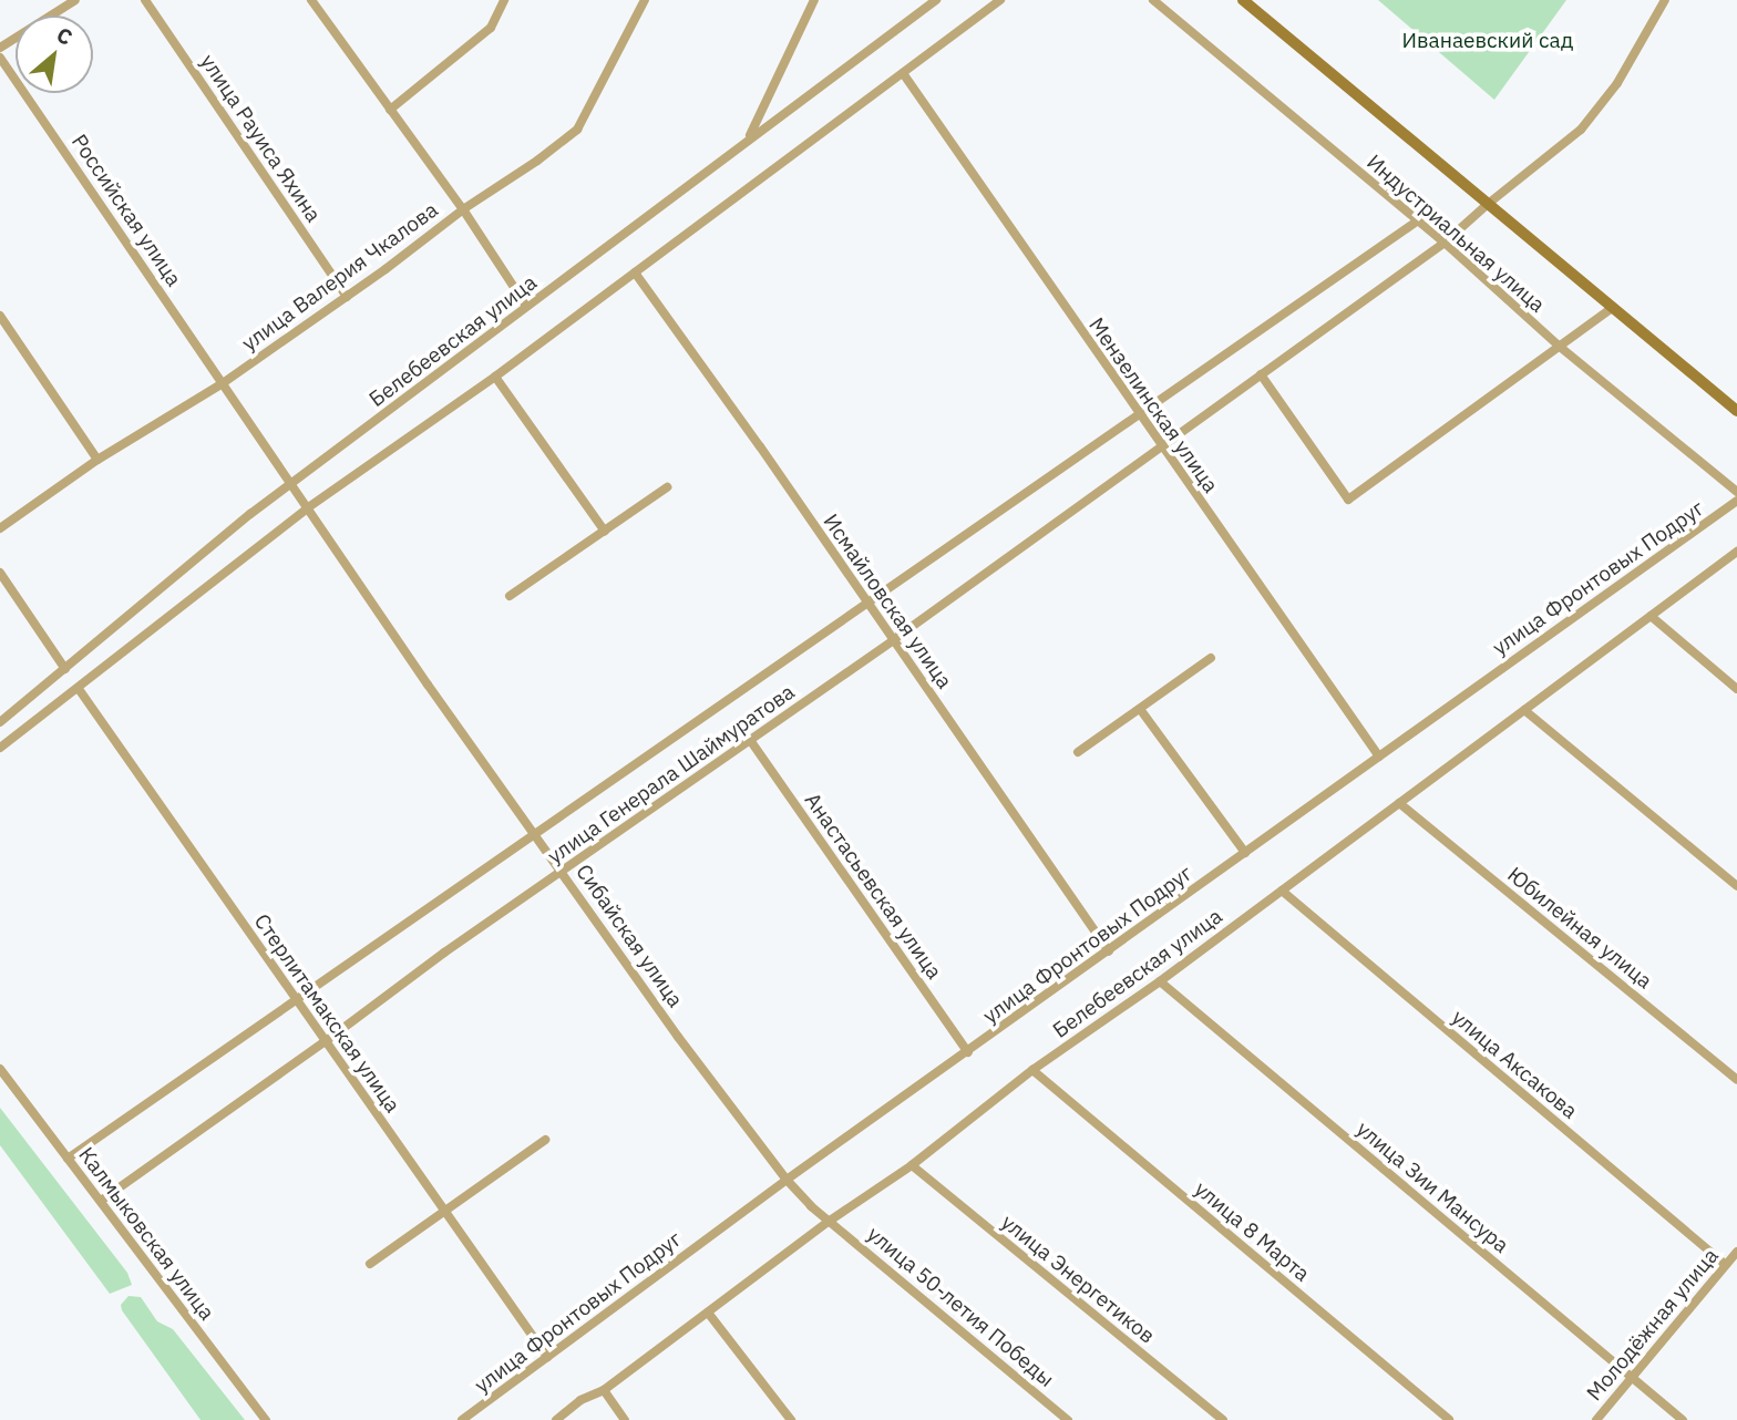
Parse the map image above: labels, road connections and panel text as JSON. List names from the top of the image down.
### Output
{
  "streets": {
    "street": [
      "улица Рауиса Яхина",
      "Российская улица",
      "Индустриальная улица",
      "улица Валерия Чкалова",
      "Белебеевская улица",
      "Мензелинская улица",
      "улица Фронтовых Подруг",
      "Исмайловская улица",
      "улица Генерала Шаймуратова",
      "Анастасьевская улица",
      "Юбилейная улица",
      "Сибайская улица",
      "Стерлитамакская улица",
      "улица Аксакова",
      "улица Зии Мансура",
      "улица 8 Марта",
      "Калмыковская улица",
      "улица Энергетиков",
      "улица 50-летия Победы",
      "Молодёжная улица"
    ]
  },
  "crossings": [
    ["улица Рауиса Яхина", "улица Валерия Чкалова"],
    ["Российская улица", "улица Валерия Чкалова"],
    ["Российская улица", "Белебеевская улица"],
    ["Российская улица", "Сибайская улица"],
    ["Индустриальная улица", "улица Генерала Шаймуратова"],
    ["Белебеевская улица", "Юбилейная улица"],
    ["Белебеевская улица", "Сибайская улица"],
    ["Белебеевская улица", "улица Аксакова"],
    ["Белебеевская улица", "улица Зии Мансура"],
    ["Белебеевская улица", "улица 8 Марта"],
    ["Белебеевская улица", "улица Энергетиков"],
    ["Белебеевская улица", "улица 50-летия Победы"],
    ["Мензелинская улица", "улица Фронтовых Подруг"],
    ["Мензелинская улица", "улица Генерала Шаймуратова"],
    ["улица Фронтовых Подруг", "Исмайловская улица"],
    ["улица Фронтовых Подруг", "Анастасьевская улица"],
    ["улица Фронтовых Подруг", "Сибайская улица"],
    ["улица Фронтовых Подруг", "Стерлитамакская улица"],
    ["Исмайловская улица", "улица Генерала Шаймуратова"],
    ["улица Генерала Шаймуратова", "Анастасьевская улица"],
    ["улица Генерала Шаймуратова", "Сибайская улица"],
    ["улица Генерала Шаймуратова", "Стерлитамакская улица"],
    ["улица Генерала Шаймуратова", "Калмыковская улица"],
    ["Сибайская улица", "улица 50-летия Победы"],
    ["улица Аксакова", "Молодёжная улица"],
    ["улица Зии Мансура", "Молодёжная улица"]
  ],
  "parks": ["Иванаевский сад"],
  "north": "top right"
}
